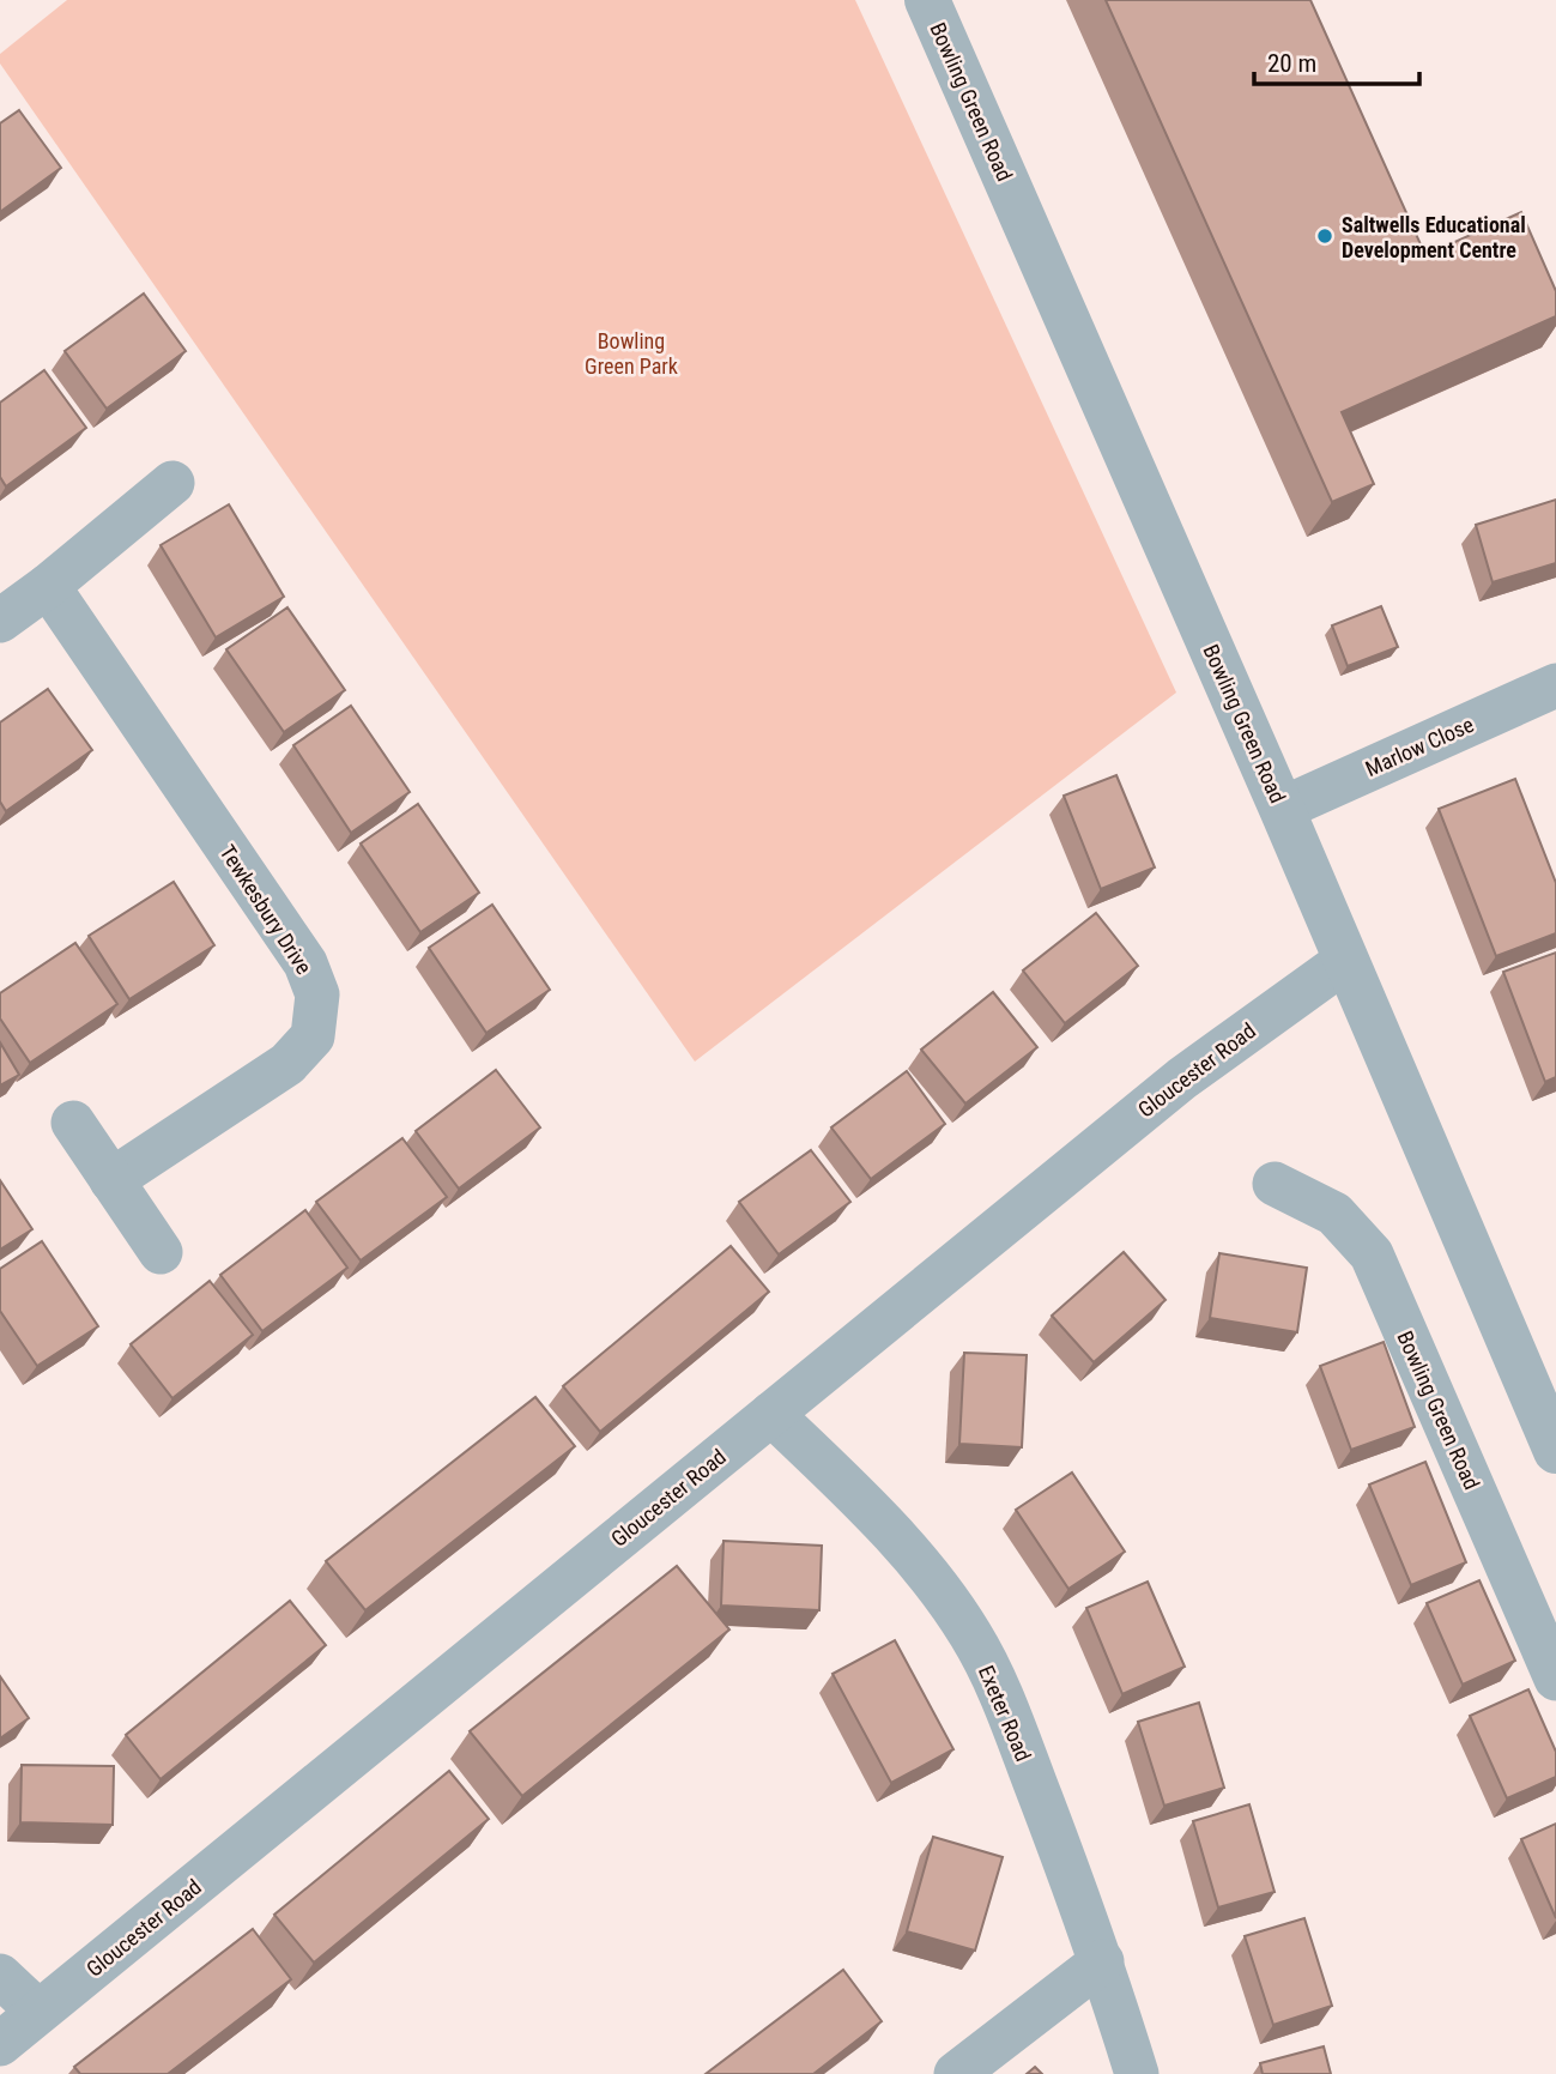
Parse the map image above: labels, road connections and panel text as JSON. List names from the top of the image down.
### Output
{
  "streets": {
    "street": [
      "Bowling Green Road",
      "Marlow Close",
      "Tewkesbury Drive",
      "Gloucester Road",
      "Exeter Road"
    ]
  },
  "crossings": [
    ["Bowling Green Road", "Marlow Close"],
    ["Bowling Green Road", "Gloucester Road"],
    ["Gloucester Road", "Exeter Road"]
  ],
  "parks": ["Bowling Green Park"],
  "places": ["Saltwells Educational Development Centre"],
  "scale_bar": "20 m"
}
